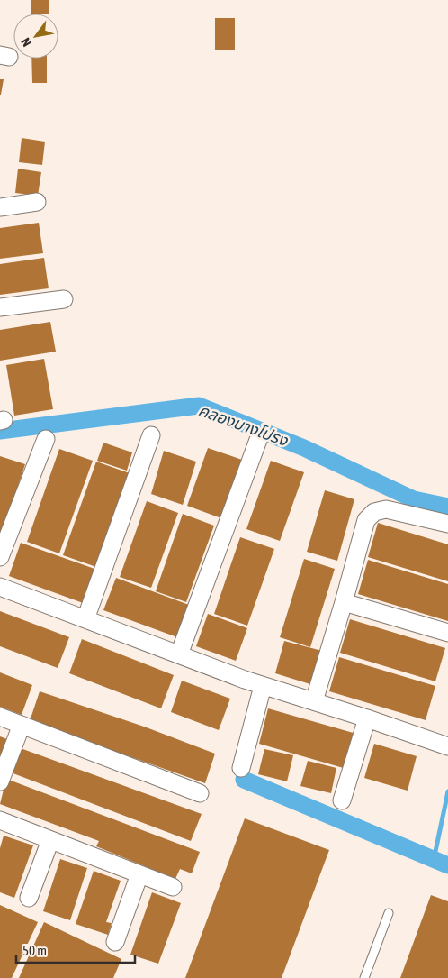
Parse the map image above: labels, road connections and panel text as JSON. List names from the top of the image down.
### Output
{
  "water": ["คลองบางโปรง"],
  "scale_bar": "50 m",
  "north": "bottom left"
}
